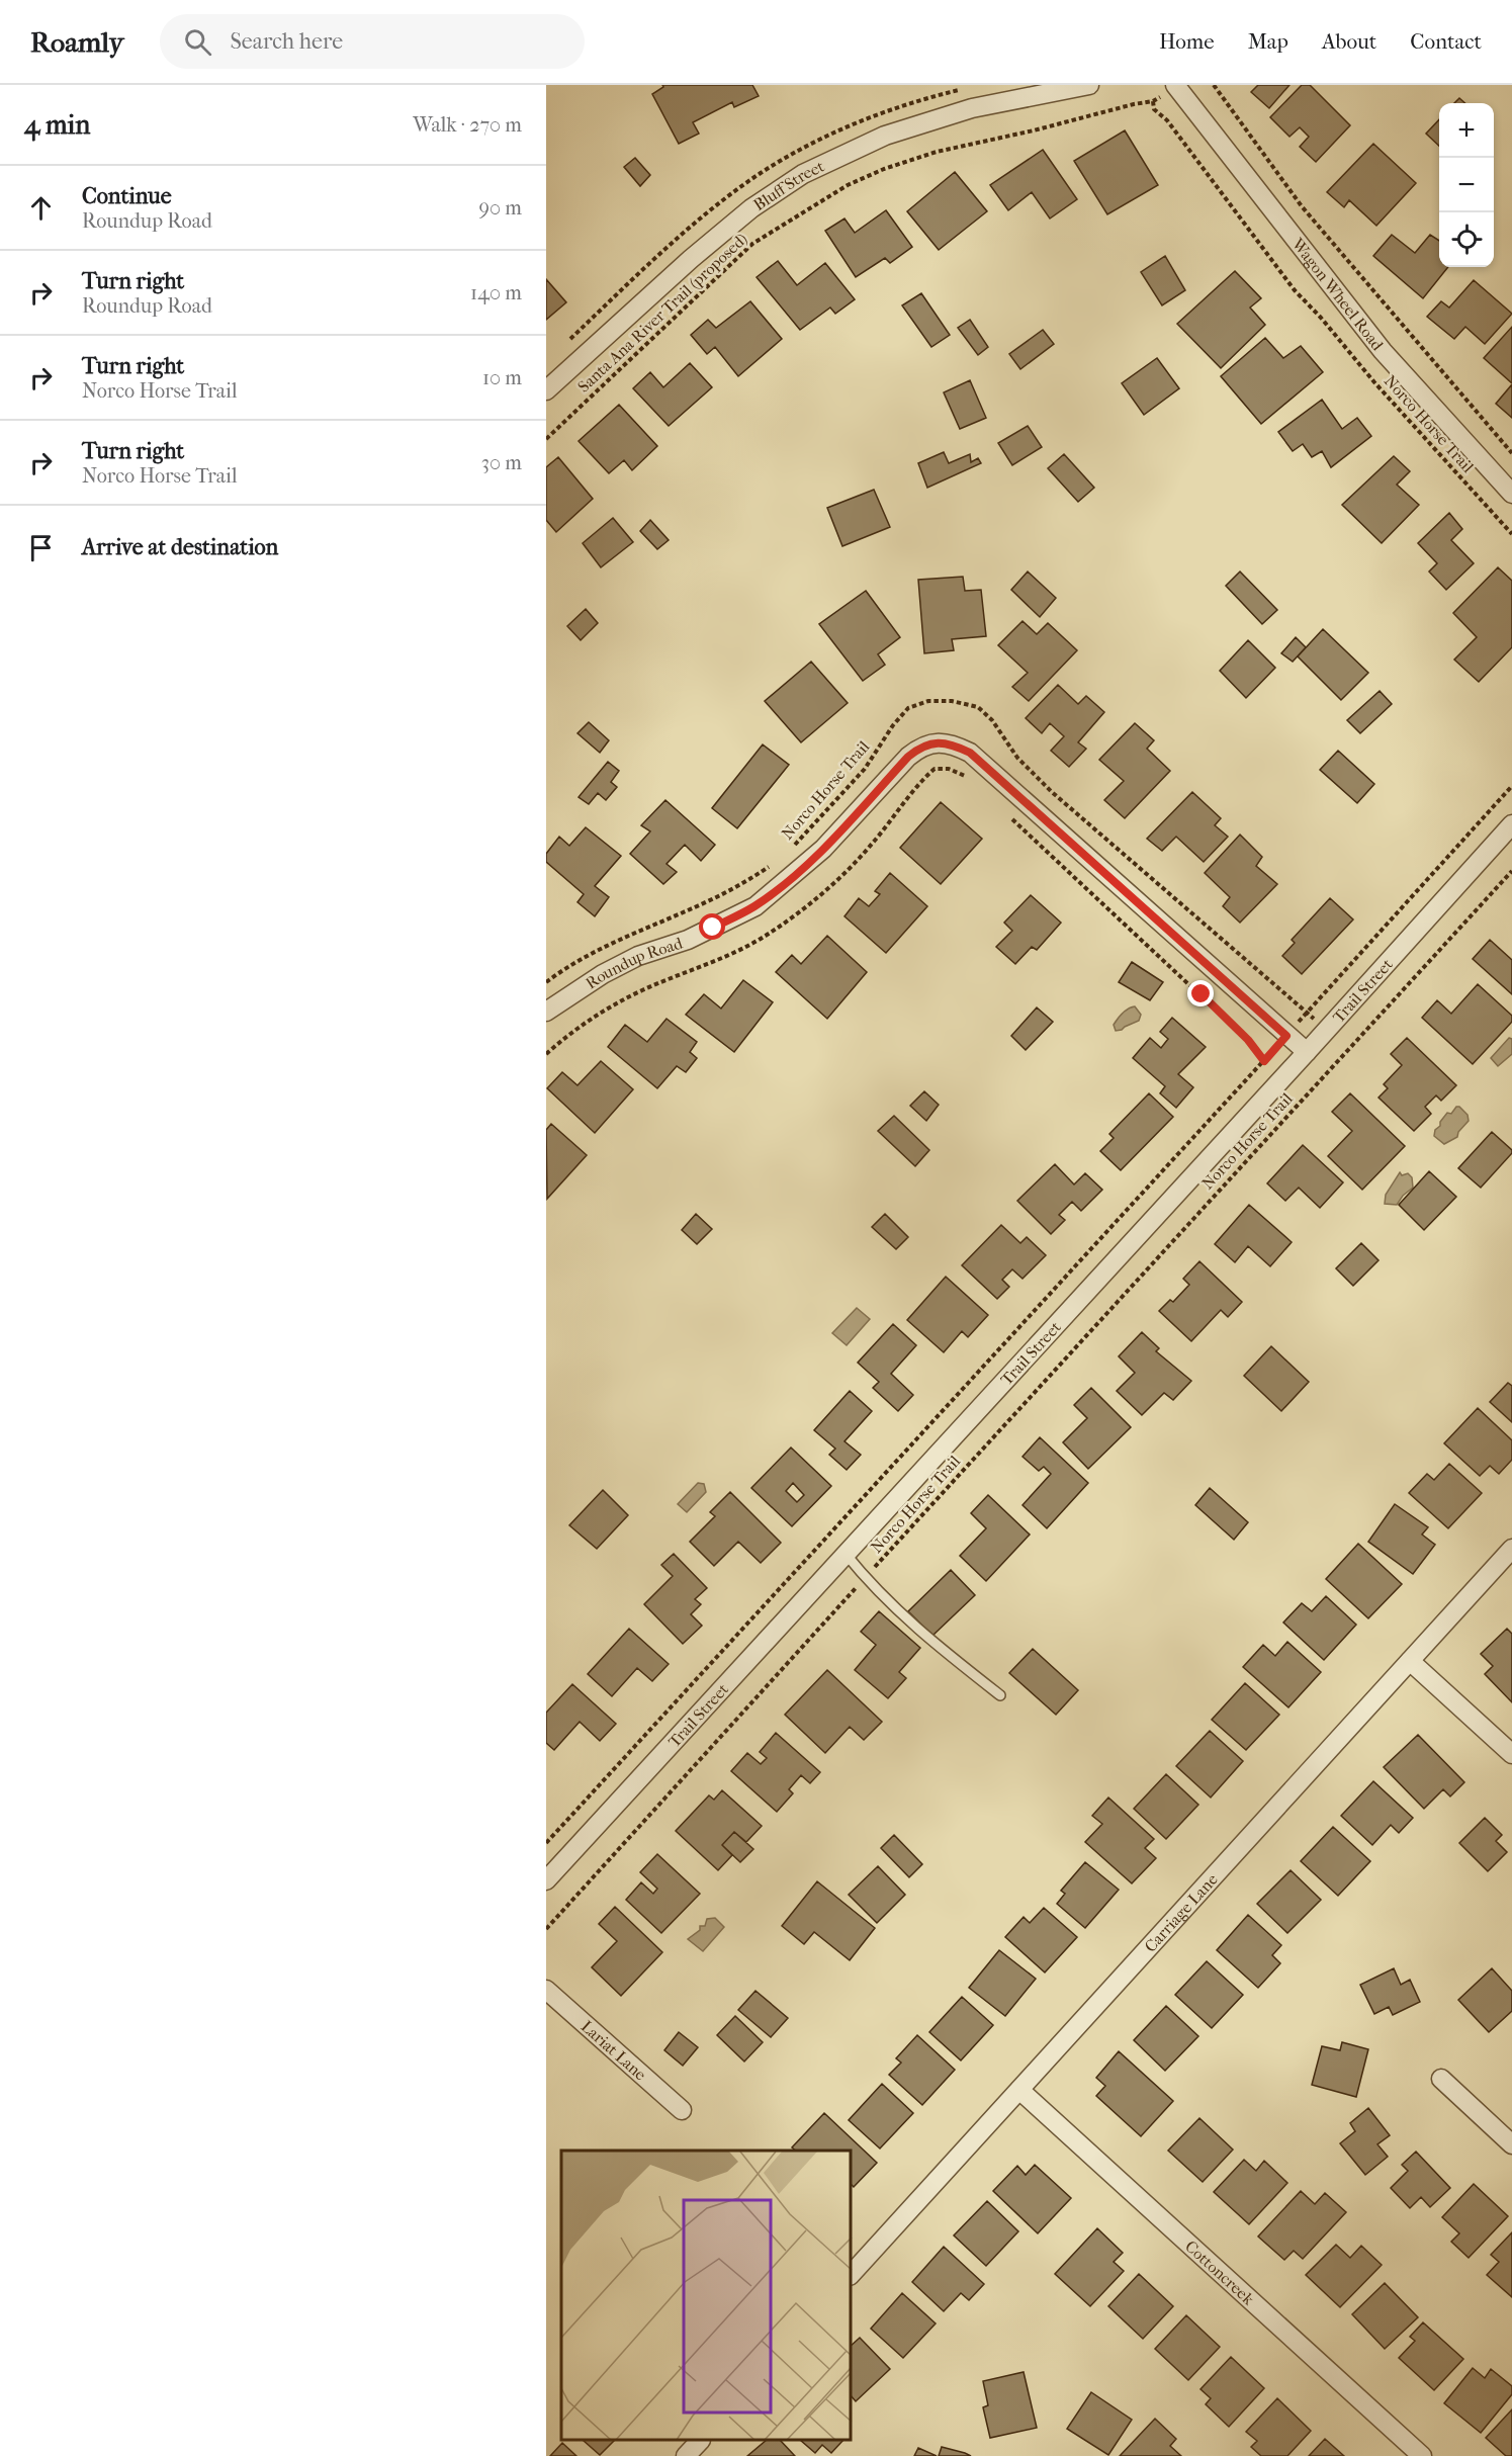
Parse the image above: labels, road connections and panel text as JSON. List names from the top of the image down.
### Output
{
  "streets": {
    "street": [
      "Bluff Street",
      "Wagon Wheel Road",
      "Roundup Road",
      "Trail Street",
      "Carriage Lane",
      "Lariat Lane",
      "Cottoncreek"
    ],
    "path": ["Santa Ana River Trail (proposed)", "Norco Horse Trail"]
  },
  "crossings": [
    ["Wagon Wheel Road", "Santa Ana River Trail (proposed)"],
    ["Santa Ana River Trail (proposed)", "Norco Horse Trail"],
    ["Norco Horse Trail", "Trail Street"],
    ["Roundup Road", "Trail Street"],
    ["Carriage Lane", "Cottoncreek"]
  ],
  "page": {
    "header": "Roamly",
    "search": "Search here",
    "nav": [
      "Home",
      "Map",
      "About",
      "Contact"
    ],
    "heading": ["4 min", "Walk · 270 m"],
    "map_buttons": ["+", "−"],
    "list": [
      ["Continue", "Roundup Road", "90 m"],
      ["Turn right", "Roundup Road", "140 m"],
      ["Turn right", "Norco Horse Trail", "10 m"],
      ["Turn right", "Norco Horse Trail", "30 m"],
      "Arrive at destination"
    ]
  }
}
